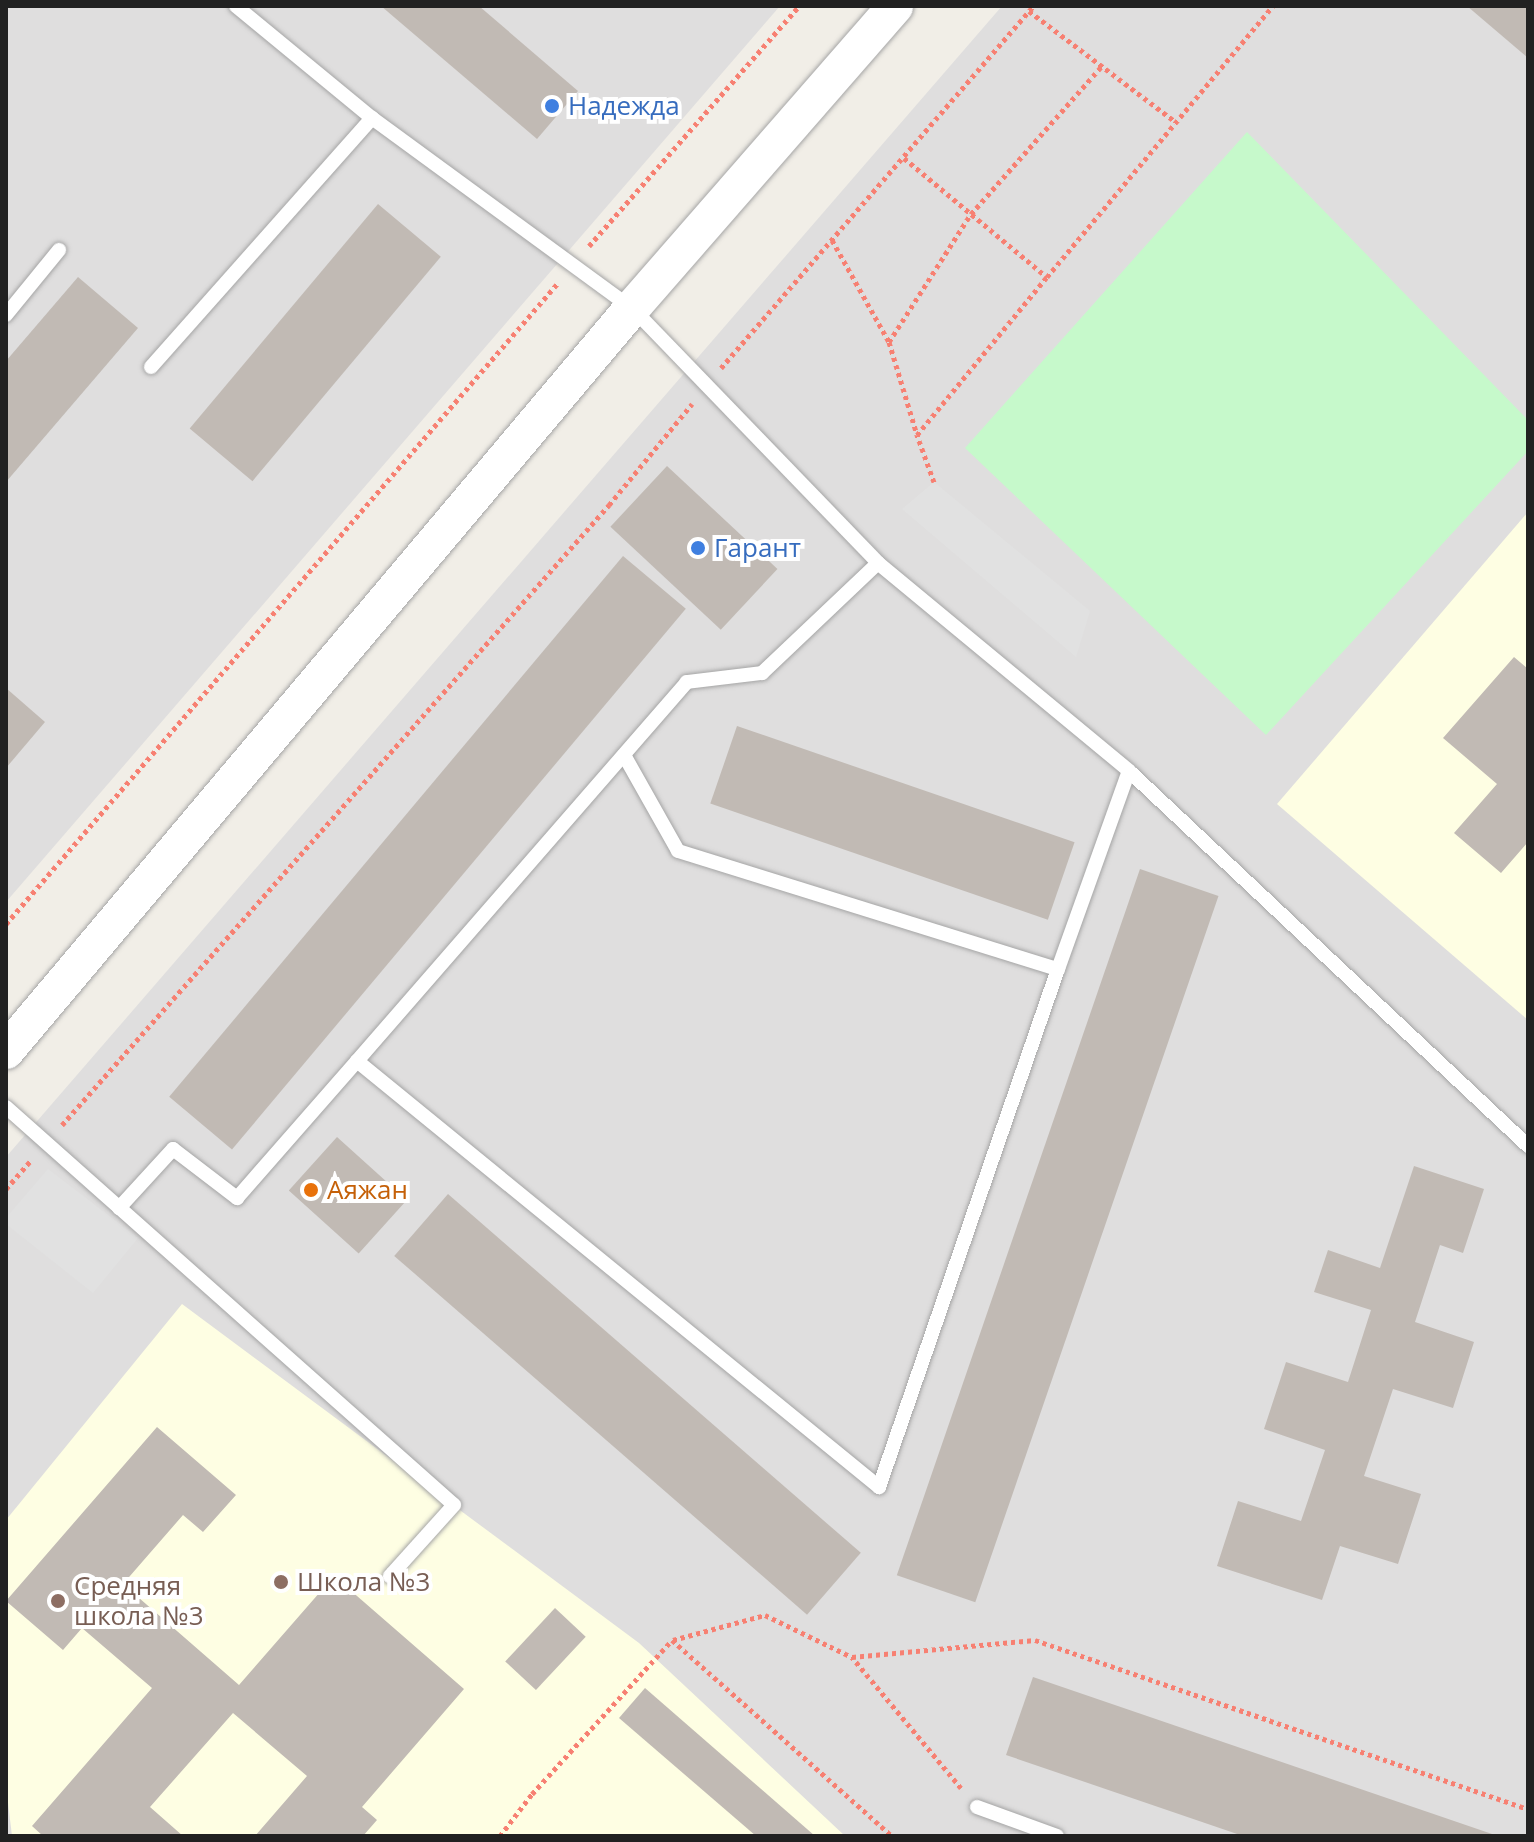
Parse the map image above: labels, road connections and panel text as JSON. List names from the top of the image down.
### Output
{
  "places": [
    "Надежда",
    "Гарант",
    "Аяжан",
    "Школа №3",
    "Средняя школа №3"
  ]
}
